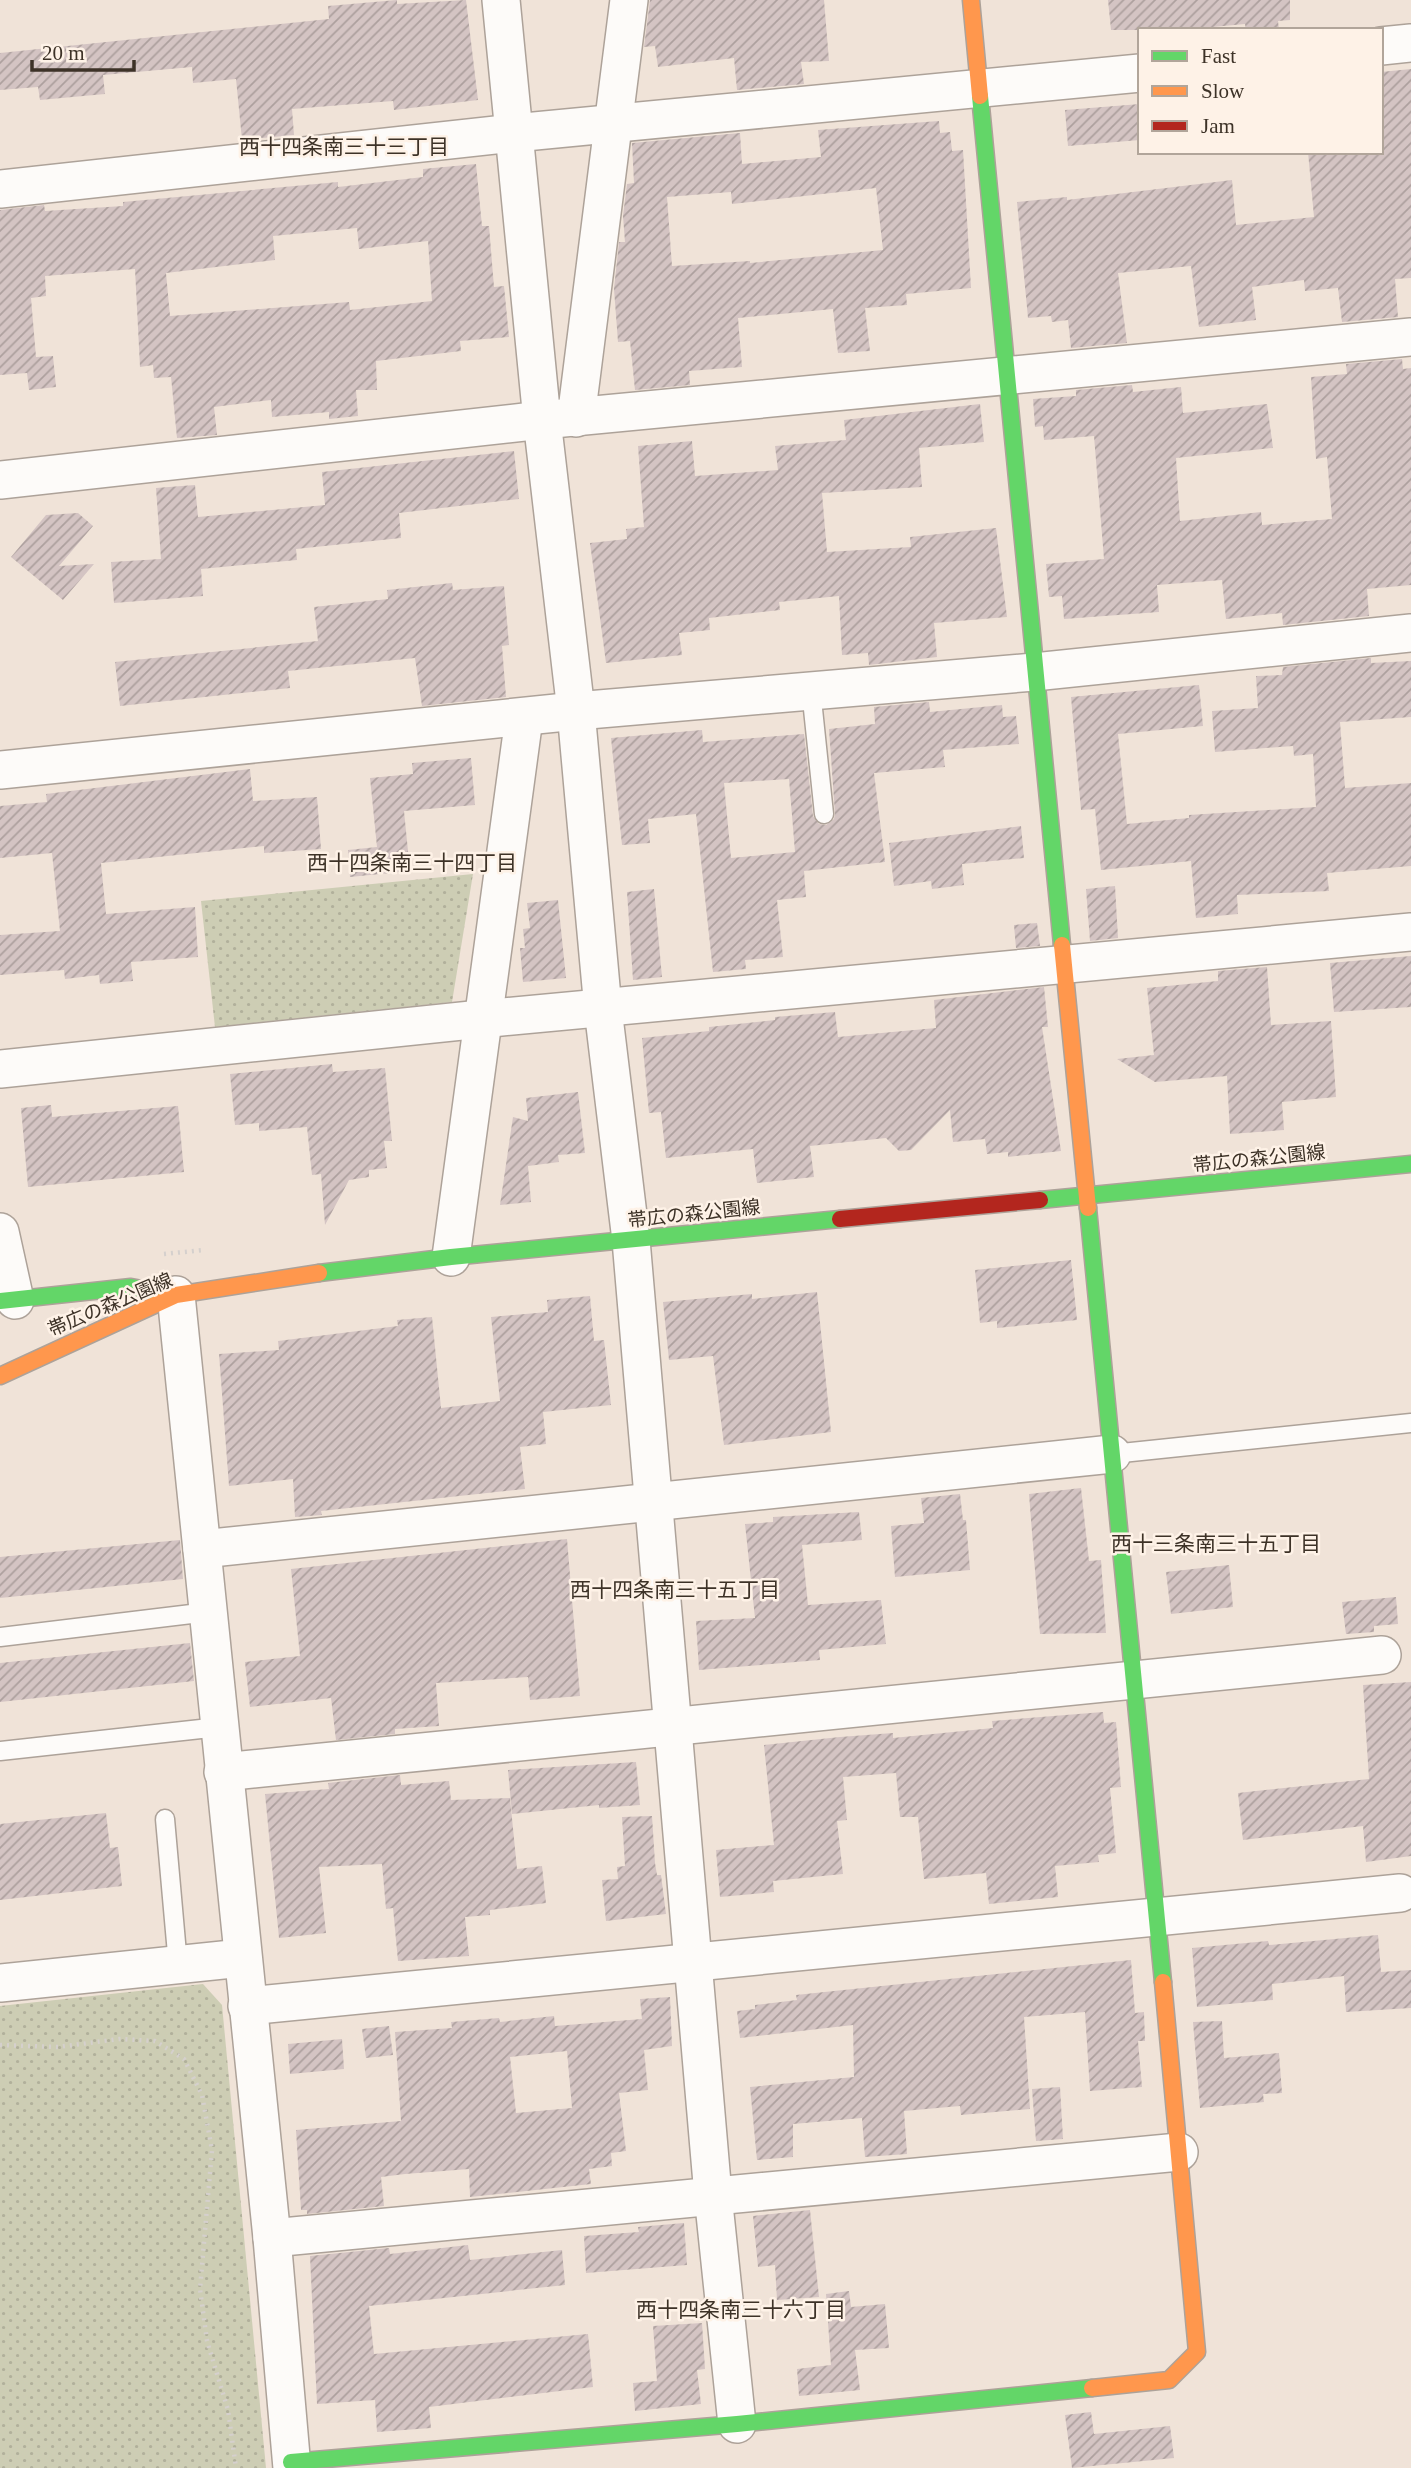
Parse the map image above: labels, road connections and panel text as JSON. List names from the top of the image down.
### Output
{
  "streets": {
    "street": ["帯広の森公園線"]
  },
  "districts": [
    "西十四条南三十三丁目",
    "西十四条南三十四丁目",
    "西十三条南三十五丁目",
    "西十四条南三十五丁目",
    "西十四条南三十六丁目"
  ],
  "legend": ["Fast", "Slow", "Jam"],
  "scale_bar": "20 m"
}
